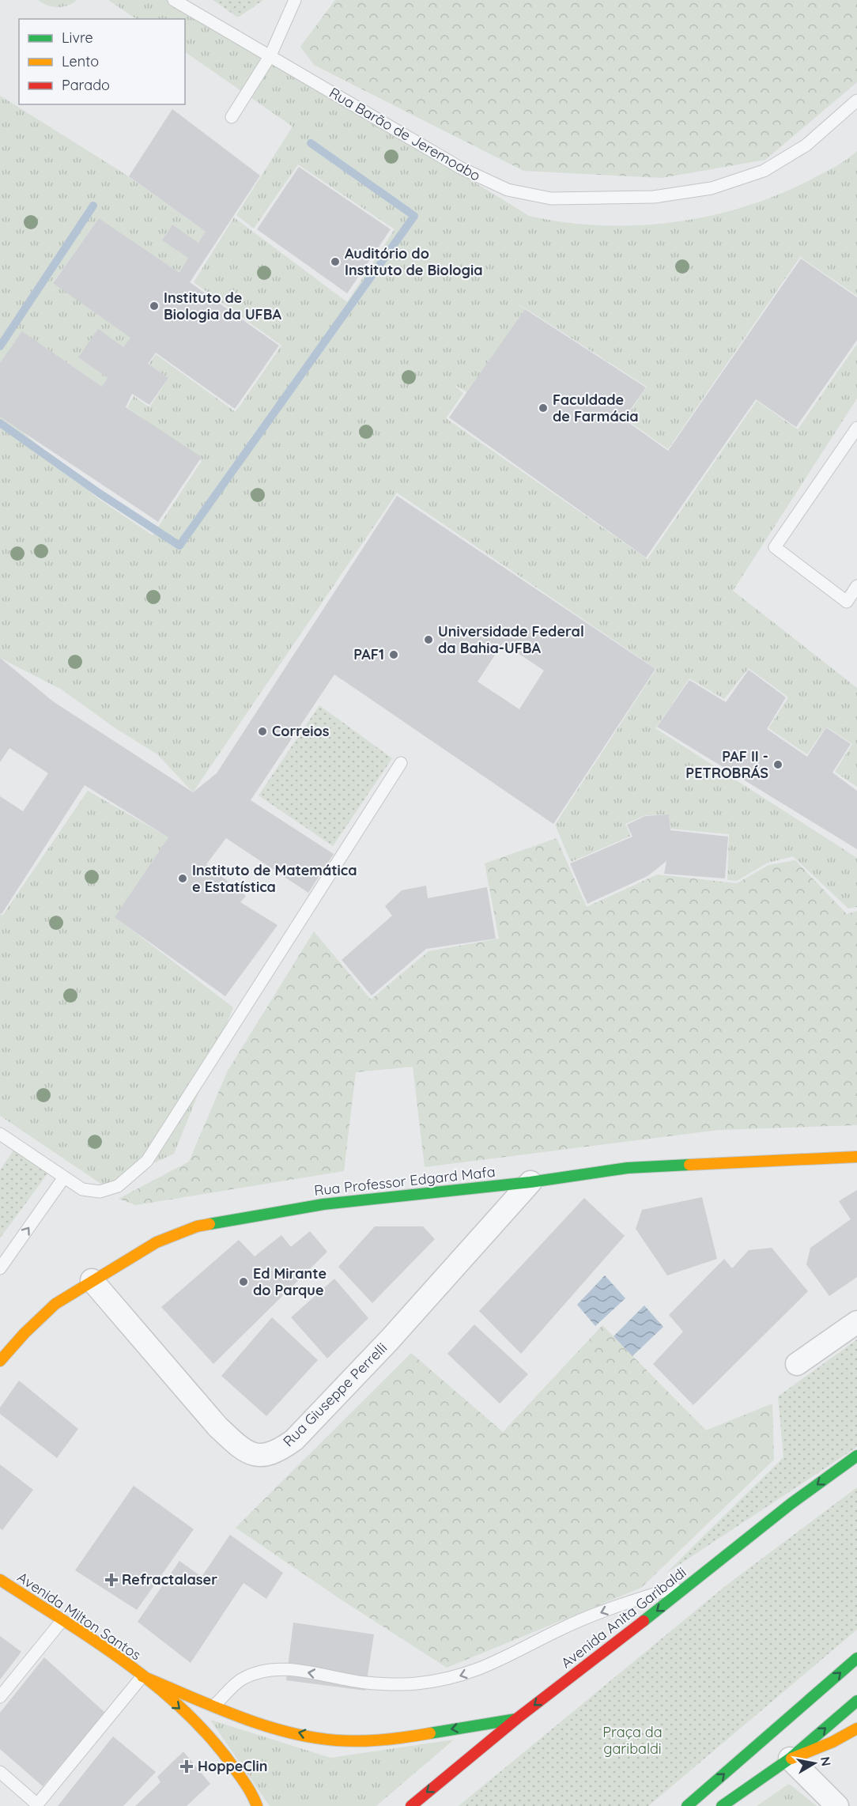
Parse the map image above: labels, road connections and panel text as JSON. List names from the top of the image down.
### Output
{
  "streets": {
    "main road": ["Rua Professor Edgard Mafa", "Avenida Milton Santos", "Avenida Anita Garibaldi"],
    "street": ["Rua Giuseppe Perrelli"],
    "lane": ["Rua Barão de Jeremoabo"]
  },
  "crossings": [
    ["Rua Professor Edgard Mafa", "Rua Giuseppe Perrelli"],
    ["Avenida Milton Santos", "Avenida Anita Garibaldi"]
  ],
  "one_way": ["Avenida Anita Garibaldi"],
  "parks": ["Praça da garibaldi"],
  "places": {
    "other": [
      "Auditório do Instituto de Biologia",
      "Instituto de Biologia da UFBA",
      "Faculdade de Farmácia",
      "Universidade Federal da Bahia-UFBA",
      "PAF1",
      "Correios",
      "PAF II - PETROBRÁS",
      "Instituto de Matemática e Estatística",
      "Ed Mirante do Parque"
    ],
    "health": ["Refractalaser", "HoppeClin"]
  },
  "legend": ["Livre", "Lento", "Parado"],
  "north": "right"
}
